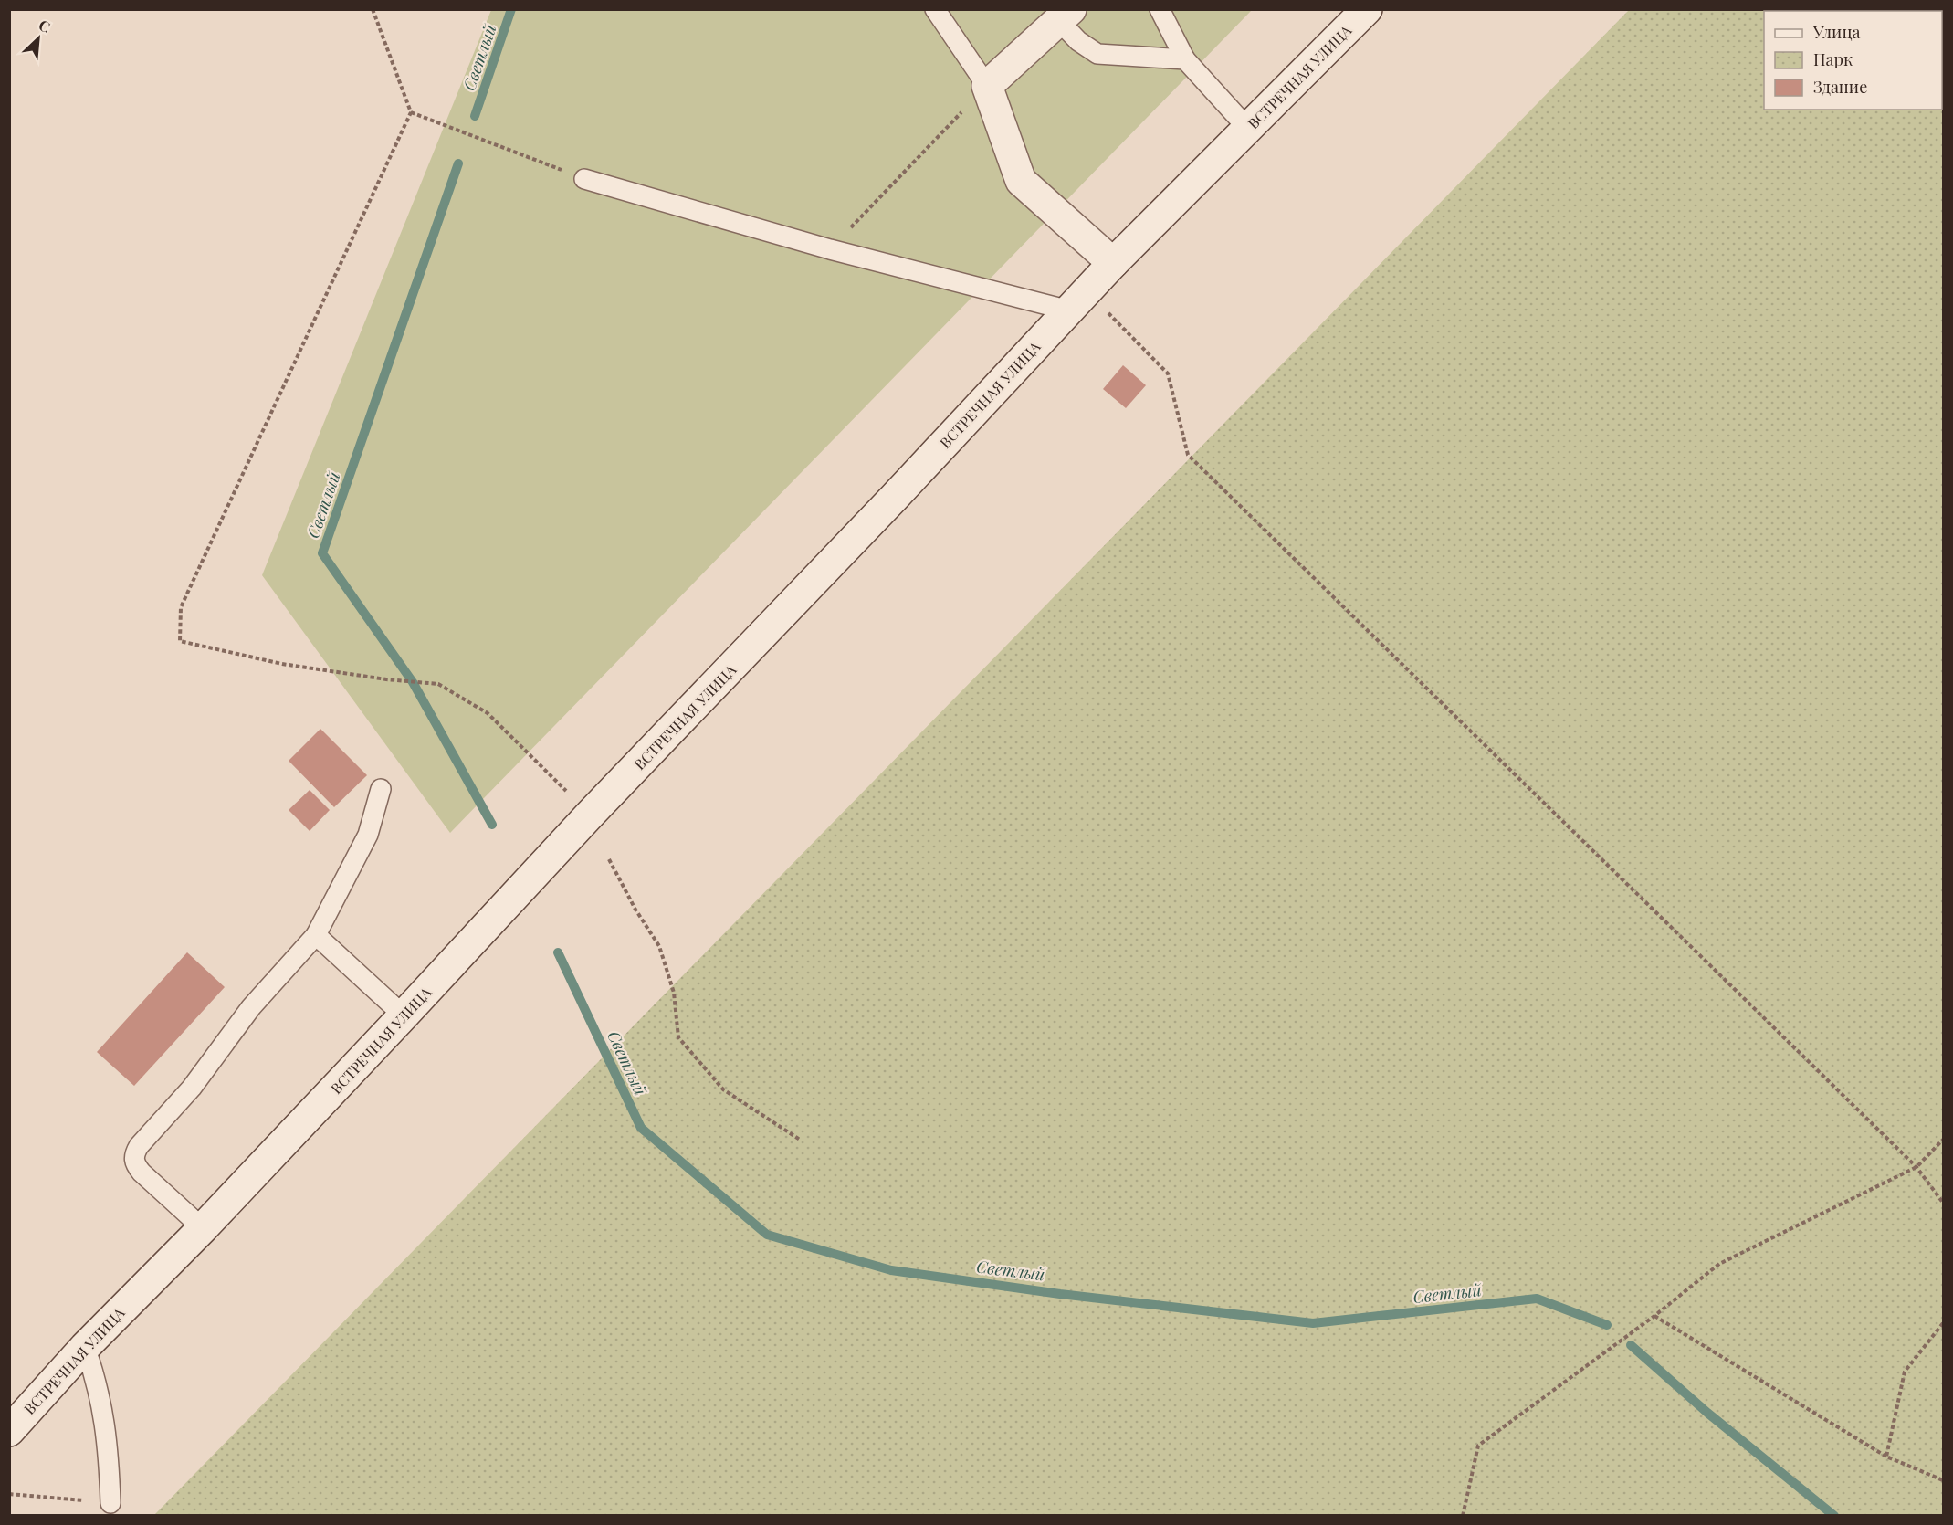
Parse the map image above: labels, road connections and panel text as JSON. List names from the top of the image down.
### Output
{
  "streets": {
    "main road": ["ВСТРЕЧНАЯ УЛИЦА"]
  },
  "water": ["Светлый"],
  "legend": ["Улица", "Парк", "Здание"],
  "north": "top right"
}
